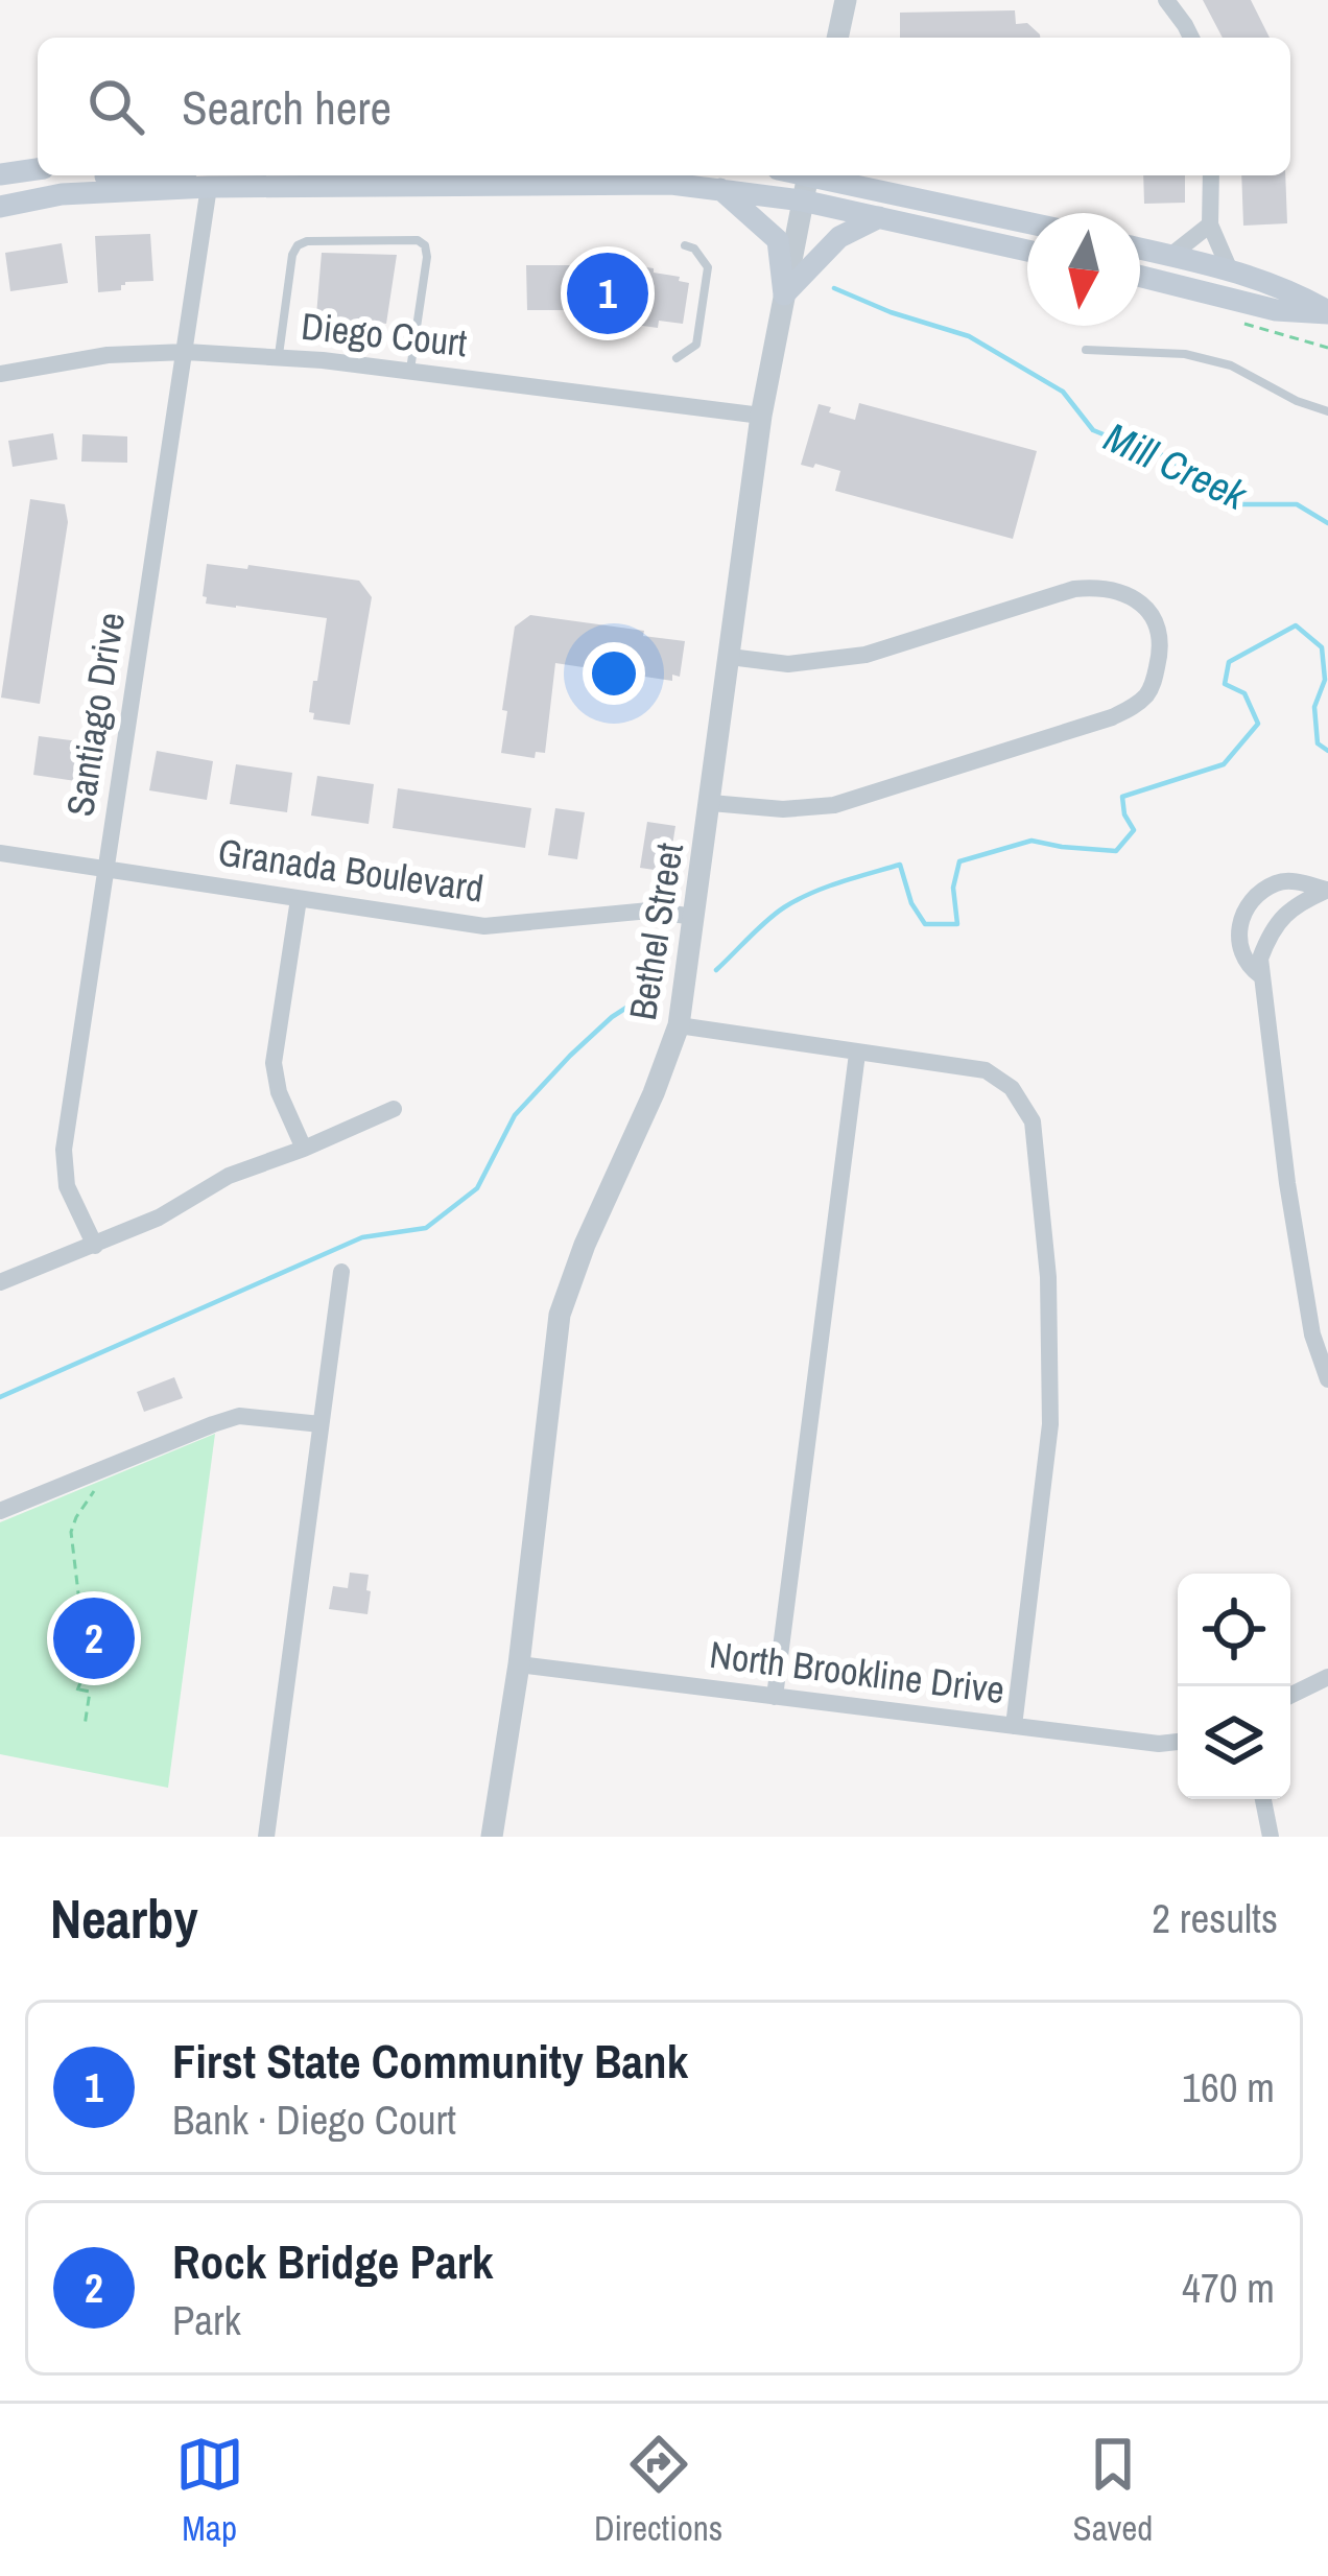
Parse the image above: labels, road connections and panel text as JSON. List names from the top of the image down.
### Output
{
  "streets": {
    "street": [
      "Diego Court",
      "Santiago Drive",
      "Granada Boulevard",
      "Bethel Street",
      "North Brookline Drive"
    ]
  },
  "crossings": [
    ["Diego Court", "Santiago Drive"],
    ["Diego Court", "Bethel Street"],
    ["Santiago Drive", "Granada Boulevard"],
    ["Granada Boulevard", "Bethel Street"],
    ["Bethel Street", "North Brookline Drive"]
  ],
  "water": ["Mill Creek"],
  "north": "bottom",
  "page": {
    "search": "Search here",
    "pins": ["1", "2"],
    "heading": ["Nearby", "2 results"],
    "list": [
      {
        "mark": "1",
        "name": "First State Community Bank",
        "note": "Bank · Diego Court",
        "value": "160 m"
      },
      {
        "mark": "2",
        "name": "Rock Bridge Park",
        "note": "Park",
        "value": "470 m"
      }
    ],
    "nav": ["Map", "Directions", "Saved"]
  }
}
